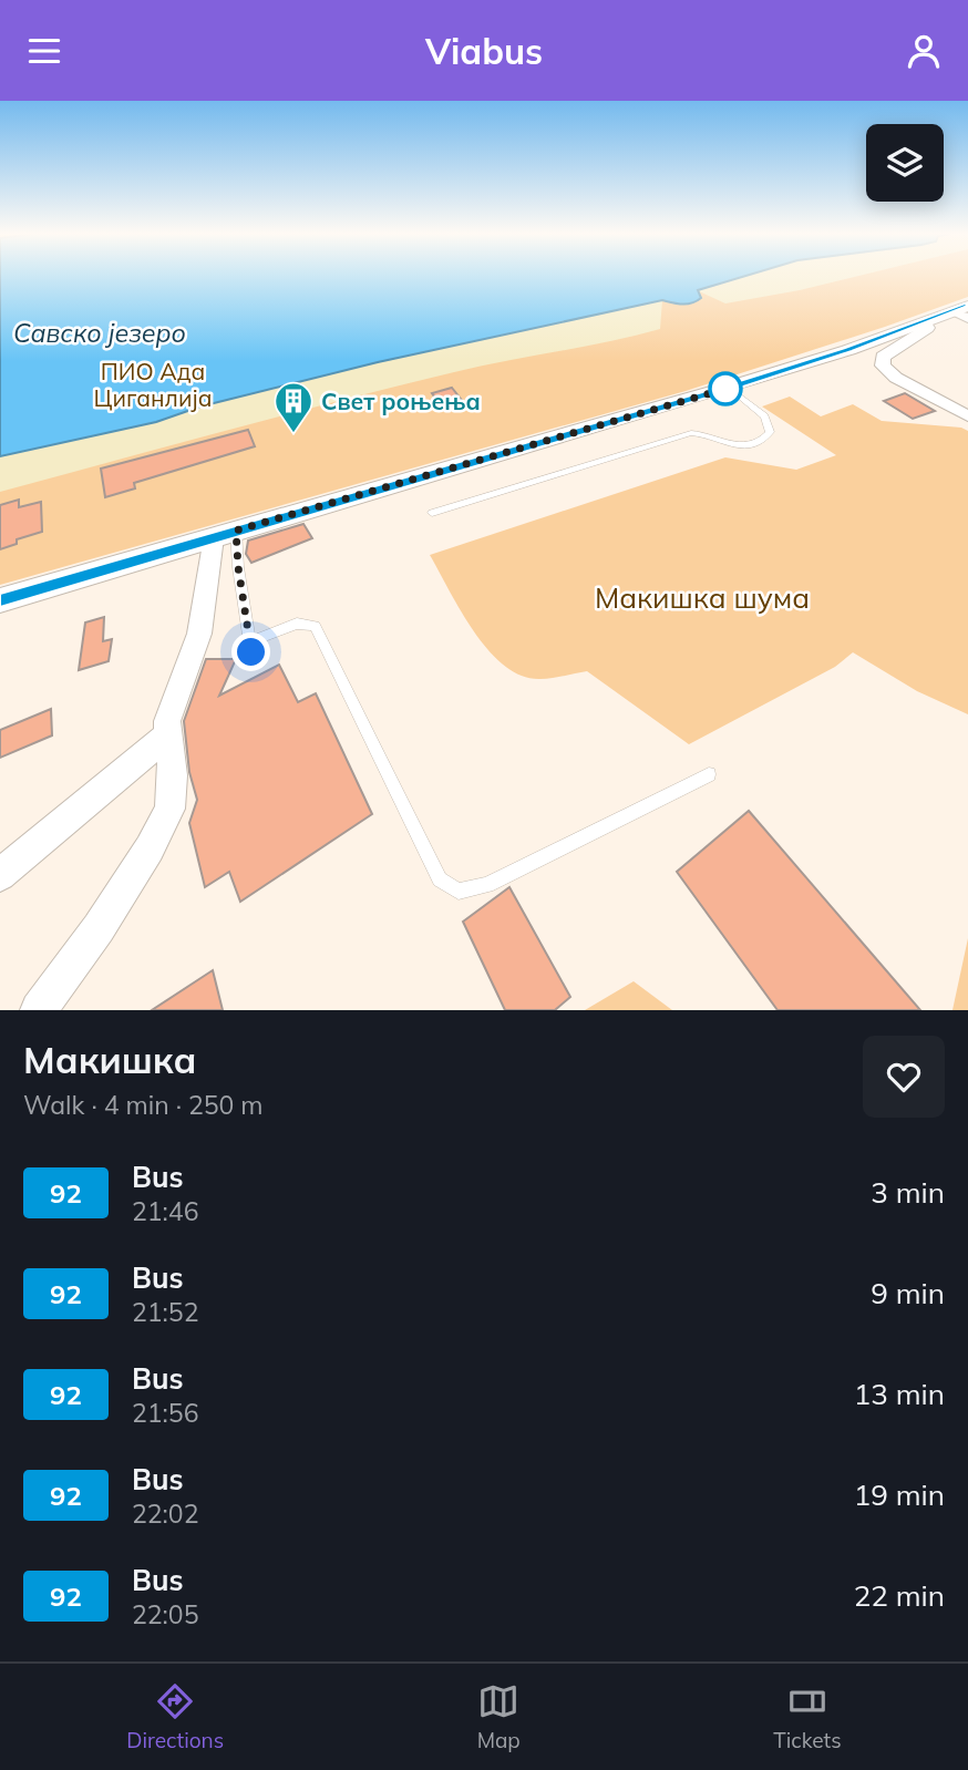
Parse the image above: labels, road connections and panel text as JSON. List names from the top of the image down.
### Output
{
  "water": ["Савско језеро"],
  "parks": ["ПИО Ада Циганлија", "Макишка шума"],
  "places": {
    "building": ["Свет роњења"]
  },
  "lines": ["bus line 92"],
  "page": {
    "header": "Viabus",
    "heading": ["Макишка", "Walk · 4 min · 250 m"],
    "list": [
      {
        "mark": "92",
        "name": "Bus",
        "note": "21:46",
        "value": "3 min"
      },
      {
        "mark": "92",
        "name": "Bus",
        "note": "21:52",
        "value": "9 min"
      },
      {
        "mark": "92",
        "name": "Bus",
        "note": "21:56",
        "value": "13 min"
      },
      {
        "mark": "92",
        "name": "Bus",
        "note": "22:02",
        "value": "19 min"
      },
      {
        "mark": "92",
        "name": "Bus",
        "note": "22:05",
        "value": "22 min"
      }
    ],
    "tabs": ["Directions", "Map", "Tickets"]
  }
}
